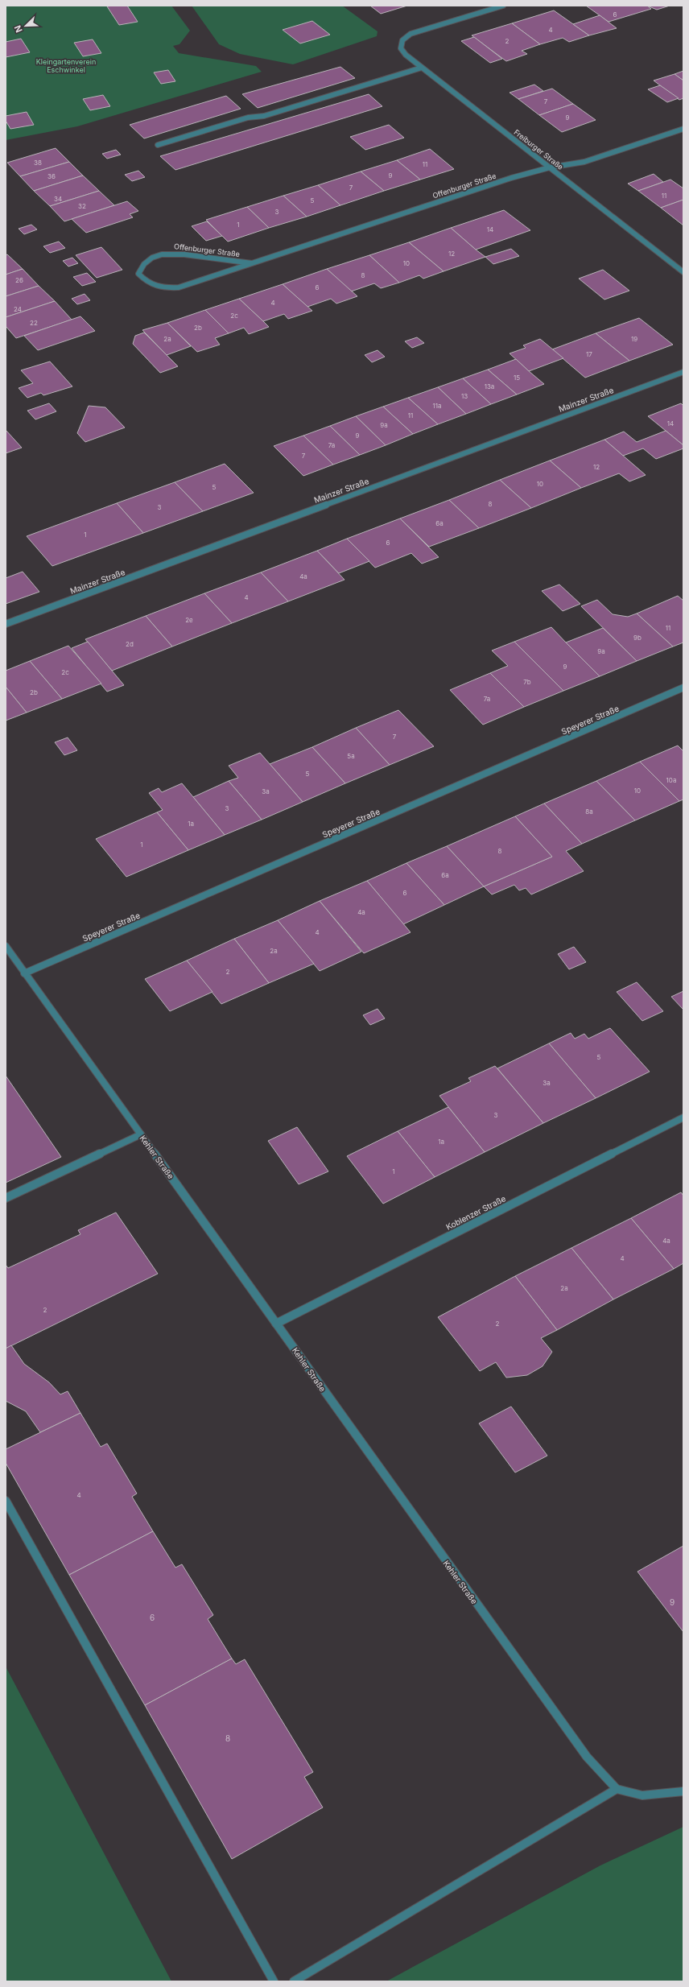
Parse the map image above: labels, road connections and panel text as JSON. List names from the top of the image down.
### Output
{
  "streets": {
    "street": [
      "Freiburger Straße",
      "Offenburger Straße",
      "Mainzer Straße",
      "Speyerer Straße",
      "Kehler Straße",
      "Koblenzer Straße"
    ]
  },
  "crossings": [
    ["Freiburger Straße", "Offenburger Straße"],
    ["Speyerer Straße", "Kehler Straße"],
    ["Kehler Straße", "Koblenzer Straße"]
  ],
  "parks": ["Kleingartenverein Eschwinkel"],
  "house_numbers": [
    "6",
    "4",
    "2",
    "7",
    "9",
    "38",
    "11",
    "9",
    "36",
    "7",
    "11",
    "34",
    "5",
    "32",
    "3",
    "1",
    "14",
    "12",
    "10",
    "8",
    "26",
    "6",
    "4",
    "24",
    "2c",
    "22",
    "2b",
    "2a",
    "19",
    "17",
    "15",
    "13a",
    "13",
    "11a",
    "11",
    "14",
    "9a",
    "9",
    "7a",
    "7",
    "12",
    "10",
    "5",
    "8",
    "3",
    "6a",
    "1",
    "6",
    "4a",
    "4",
    "2e",
    "11",
    "9b",
    "2d",
    "9a",
    "9",
    "2c",
    "7b",
    "2b",
    "7a",
    "7",
    "5a",
    "5",
    "10a",
    "10",
    "3a",
    "3",
    "8a",
    "1a",
    "1",
    "8",
    "6a",
    "6",
    "4a",
    "4",
    "2a",
    "2",
    "5",
    "3a",
    "3",
    "1a",
    "1",
    "4a",
    "4",
    "2a",
    "2",
    "2",
    "4",
    "9",
    "6",
    "8"
  ],
  "north": "bottom left"
}
